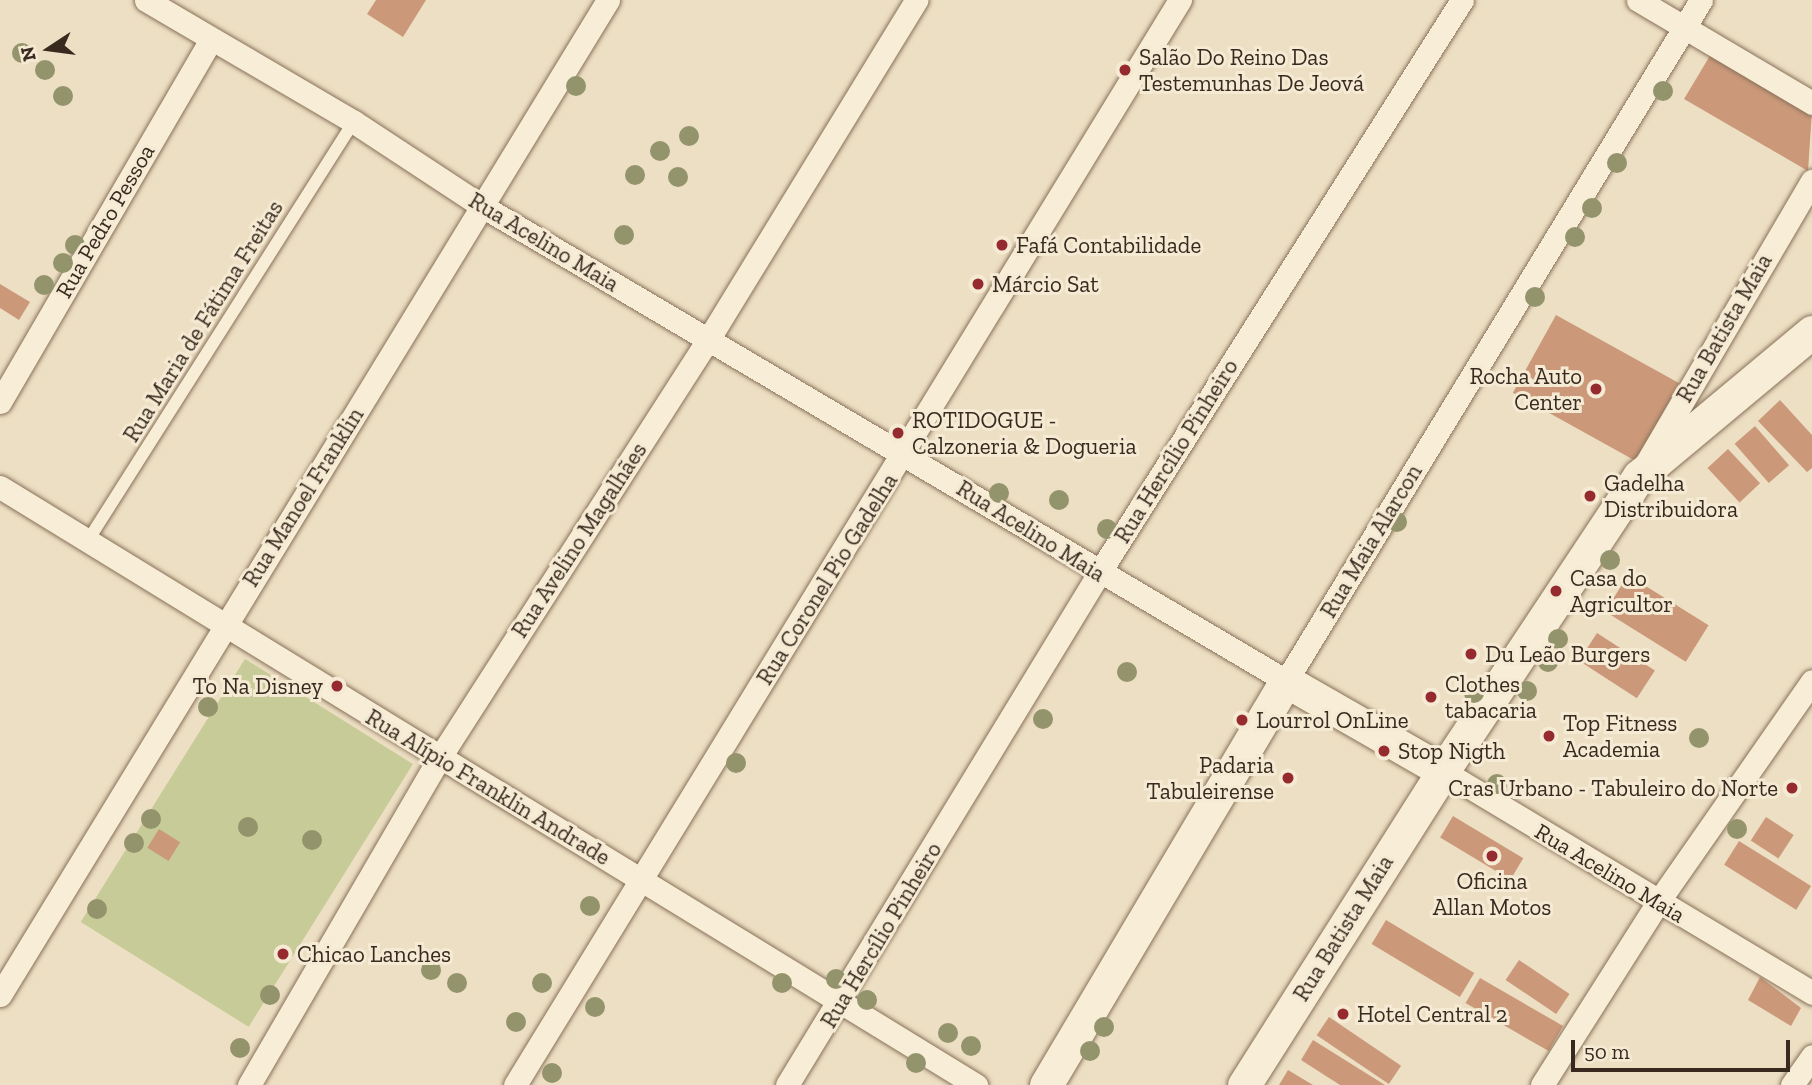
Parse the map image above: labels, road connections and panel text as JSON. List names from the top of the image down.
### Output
{
  "streets": {
    "main road": ["Rua Acelino Maia", "Rua Batista Maia", "Rua Maia Alarcon"],
    "street": [
      "Rua Pedro Pessoa",
      "Rua Hercílio Pinheiro",
      "Rua Manoel Franklin",
      "Rua Avelino Magalhães",
      "Rua Coronel Pio Gadelha",
      "Rua Alípio Franklin Andrade"
    ],
    "lane": ["Rua Maria de Fátima Freitas"]
  },
  "crossings": [
    ["Rua Pedro Pessoa", "Rua Acelino Maia"],
    ["Rua Acelino Maia", "Rua Maria de Fátima Freitas"],
    ["Rua Acelino Maia", "Rua Batista Maia"],
    ["Rua Acelino Maia", "Rua Hercílio Pinheiro"],
    ["Rua Acelino Maia", "Rua Manoel Franklin"],
    ["Rua Acelino Maia", "Rua Avelino Magalhães"],
    ["Rua Acelino Maia", "Rua Maia Alarcon"],
    ["Rua Acelino Maia", "Rua Coronel Pio Gadelha"],
    ["Rua Maria de Fátima Freitas", "Rua Alípio Franklin Andrade"],
    ["Rua Hercílio Pinheiro", "Rua Alípio Franklin Andrade"],
    ["Rua Manoel Franklin", "Rua Alípio Franklin Andrade"],
    ["Rua Avelino Magalhães", "Rua Alípio Franklin Andrade"],
    ["Rua Coronel Pio Gadelha", "Rua Alípio Franklin Andrade"]
  ],
  "places": [
    "Salão Do Reino Das Testemunhas De Jeová",
    "Fafá Contabilidade",
    "Márcio Sat",
    "Rocha Auto Center",
    "ROTIDOGUE - Calzoneria & Dogueria",
    "Gadelha Distribuidora",
    "Casa do Agricultor",
    "Du Leão Burgers",
    "To Na Disney",
    "Clothes tabacaria",
    "Lourrol OnLine",
    "Top Fitness Academia",
    "Stop Nigth",
    "Padaria Tabuleirense",
    "Cras Urbano - Tabuleiro do Norte",
    "Oficina Allan Motos",
    "Chicao Lanches",
    "Hotel Central 2"
  ],
  "scale_bar": "50 m",
  "north": "left"
}
